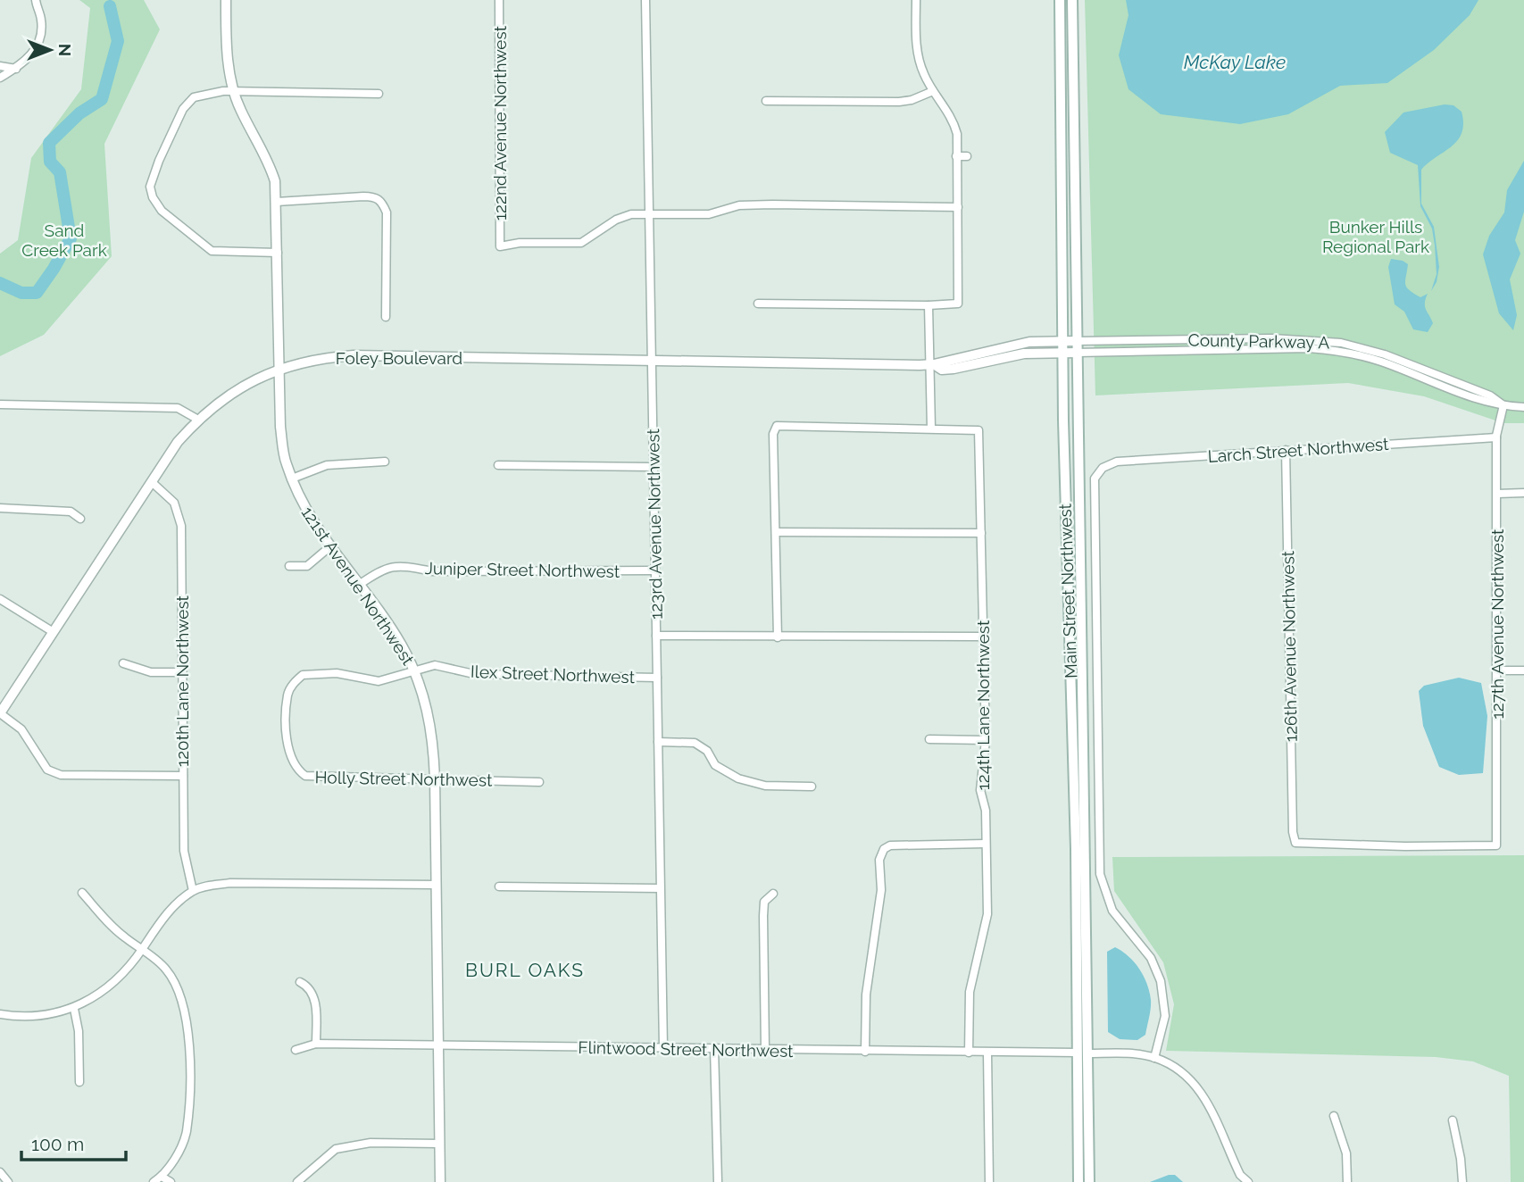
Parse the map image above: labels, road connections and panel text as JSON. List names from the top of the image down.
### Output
{
  "streets": {
    "main road": ["Main Street Northwest"],
    "street": [
      "122nd Avenue Northwest",
      "County Parkway A",
      "Foley Boulevard",
      "Larch Street Northwest",
      "123rd Avenue Northwest",
      "Juniper Street Northwest",
      "121st Avenue Northwest",
      "127th Avenue Northwest",
      "126th Avenue Northwest",
      "Ilex Street Northwest",
      "120th Lane Northwest",
      "124th Lane Northwest",
      "Holly Street Northwest",
      "Flintwood Street Northwest"
    ]
  },
  "crossings": [
    ["122nd Avenue Northwest", "123rd Avenue Northwest"],
    ["County Parkway A", "Foley Boulevard"],
    ["County Parkway A", "Main Street Northwest"],
    ["County Parkway A", "127th Avenue Northwest"],
    ["Foley Boulevard", "123rd Avenue Northwest"],
    ["Foley Boulevard", "121st Avenue Northwest"],
    ["Foley Boulevard", "Main Street Northwest"],
    ["Foley Boulevard", "120th Lane Northwest"],
    ["Larch Street Northwest", "127th Avenue Northwest"],
    ["Larch Street Northwest", "126th Avenue Northwest"],
    ["Larch Street Northwest", "Flintwood Street Northwest"],
    ["123rd Avenue Northwest", "Juniper Street Northwest"],
    ["123rd Avenue Northwest", "Ilex Street Northwest"],
    ["123rd Avenue Northwest", "Flintwood Street Northwest"],
    ["Juniper Street Northwest", "121st Avenue Northwest"],
    ["121st Avenue Northwest", "Ilex Street Northwest"],
    ["121st Avenue Northwest", "Holly Street Northwest"],
    ["121st Avenue Northwest", "Flintwood Street Northwest"],
    ["Main Street Northwest", "Flintwood Street Northwest"],
    ["127th Avenue Northwest", "126th Avenue Northwest"],
    ["Ilex Street Northwest", "Holly Street Northwest"],
    ["124th Lane Northwest", "Flintwood Street Northwest"]
  ],
  "districts": ["BURL OAKS"],
  "water": ["McKay Lake"],
  "parks": ["Bunker Hills Regional Park", "Sand Creek Park"],
  "scale_bar": "100 m",
  "north": "right"
}
